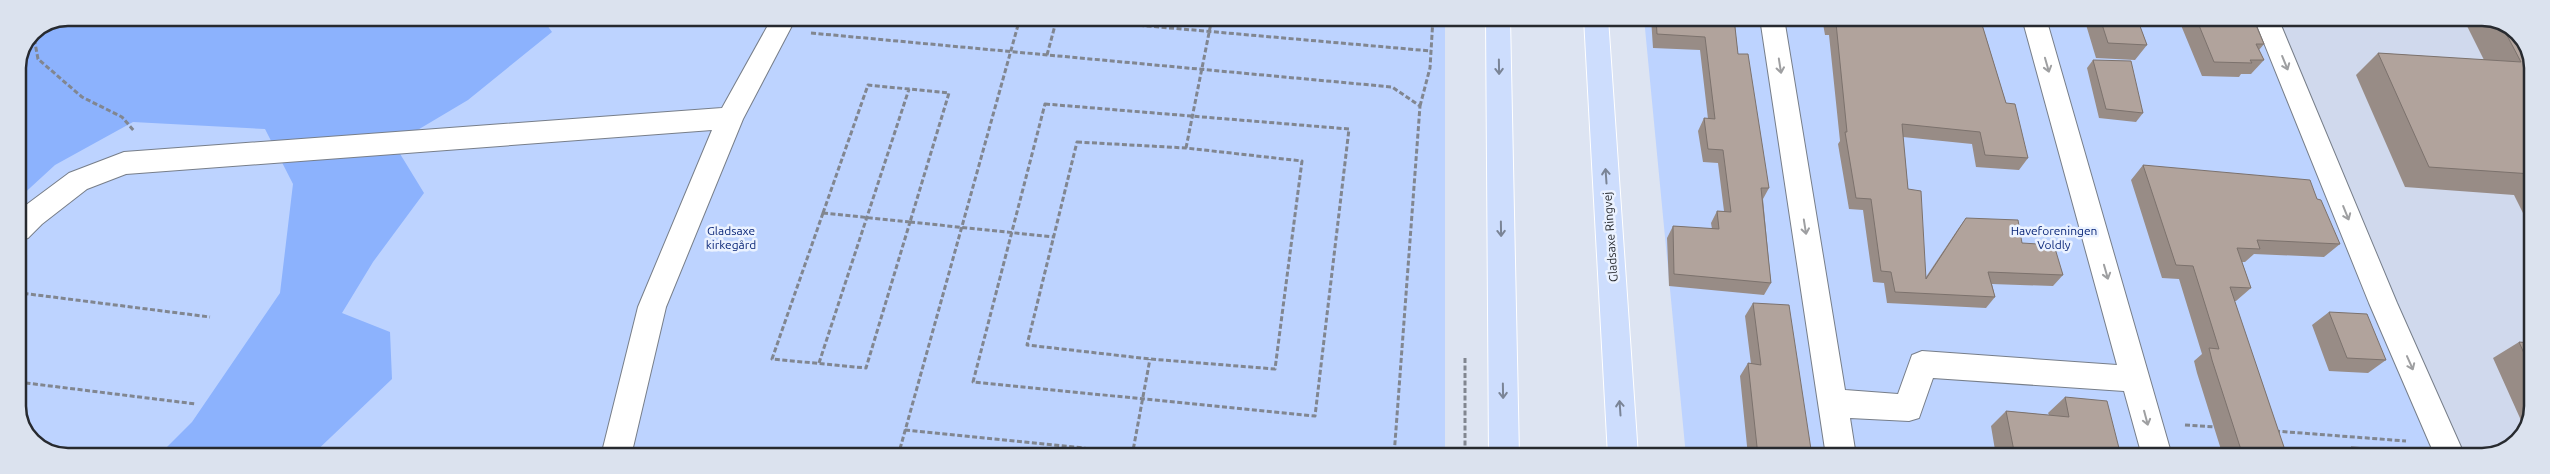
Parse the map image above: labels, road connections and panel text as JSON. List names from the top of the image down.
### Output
{
  "streets": {
    "main road": ["Gladsaxe Ringvej"]
  },
  "parks": ["Gladsaxe kirkegård", "Haveforeningen Voldly"]
}
